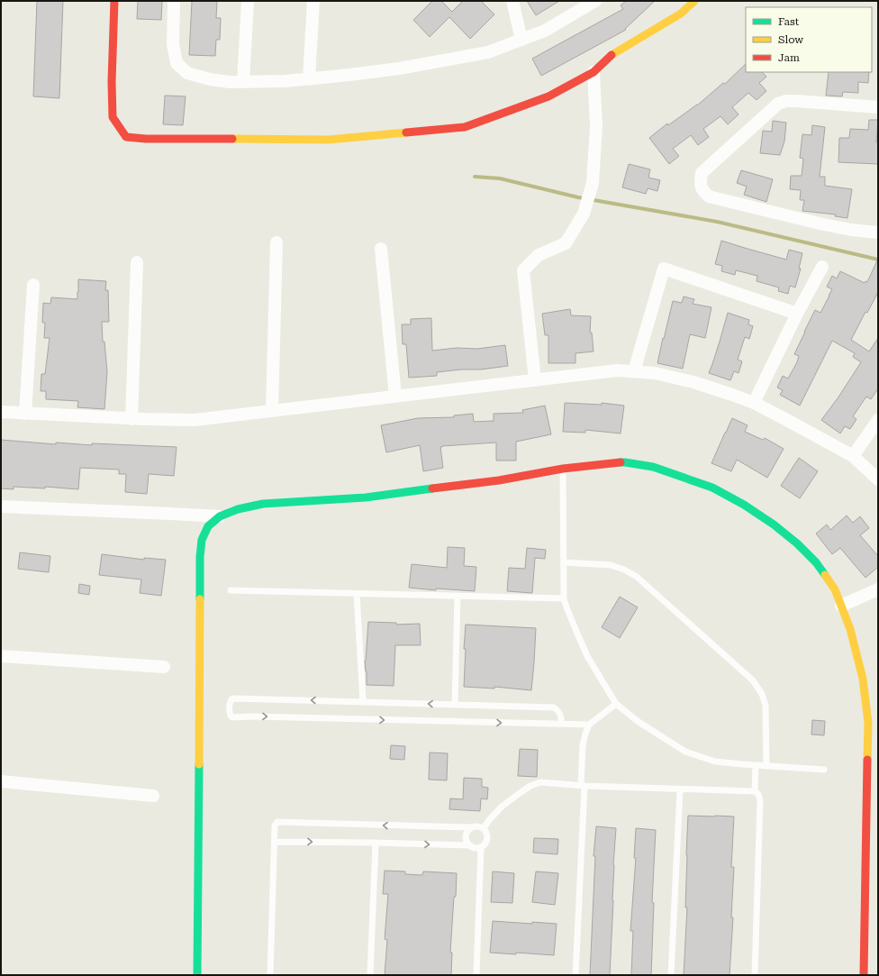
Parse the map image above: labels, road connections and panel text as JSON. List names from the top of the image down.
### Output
{
  "legend": ["Fast", "Slow", "Jam"]
}
